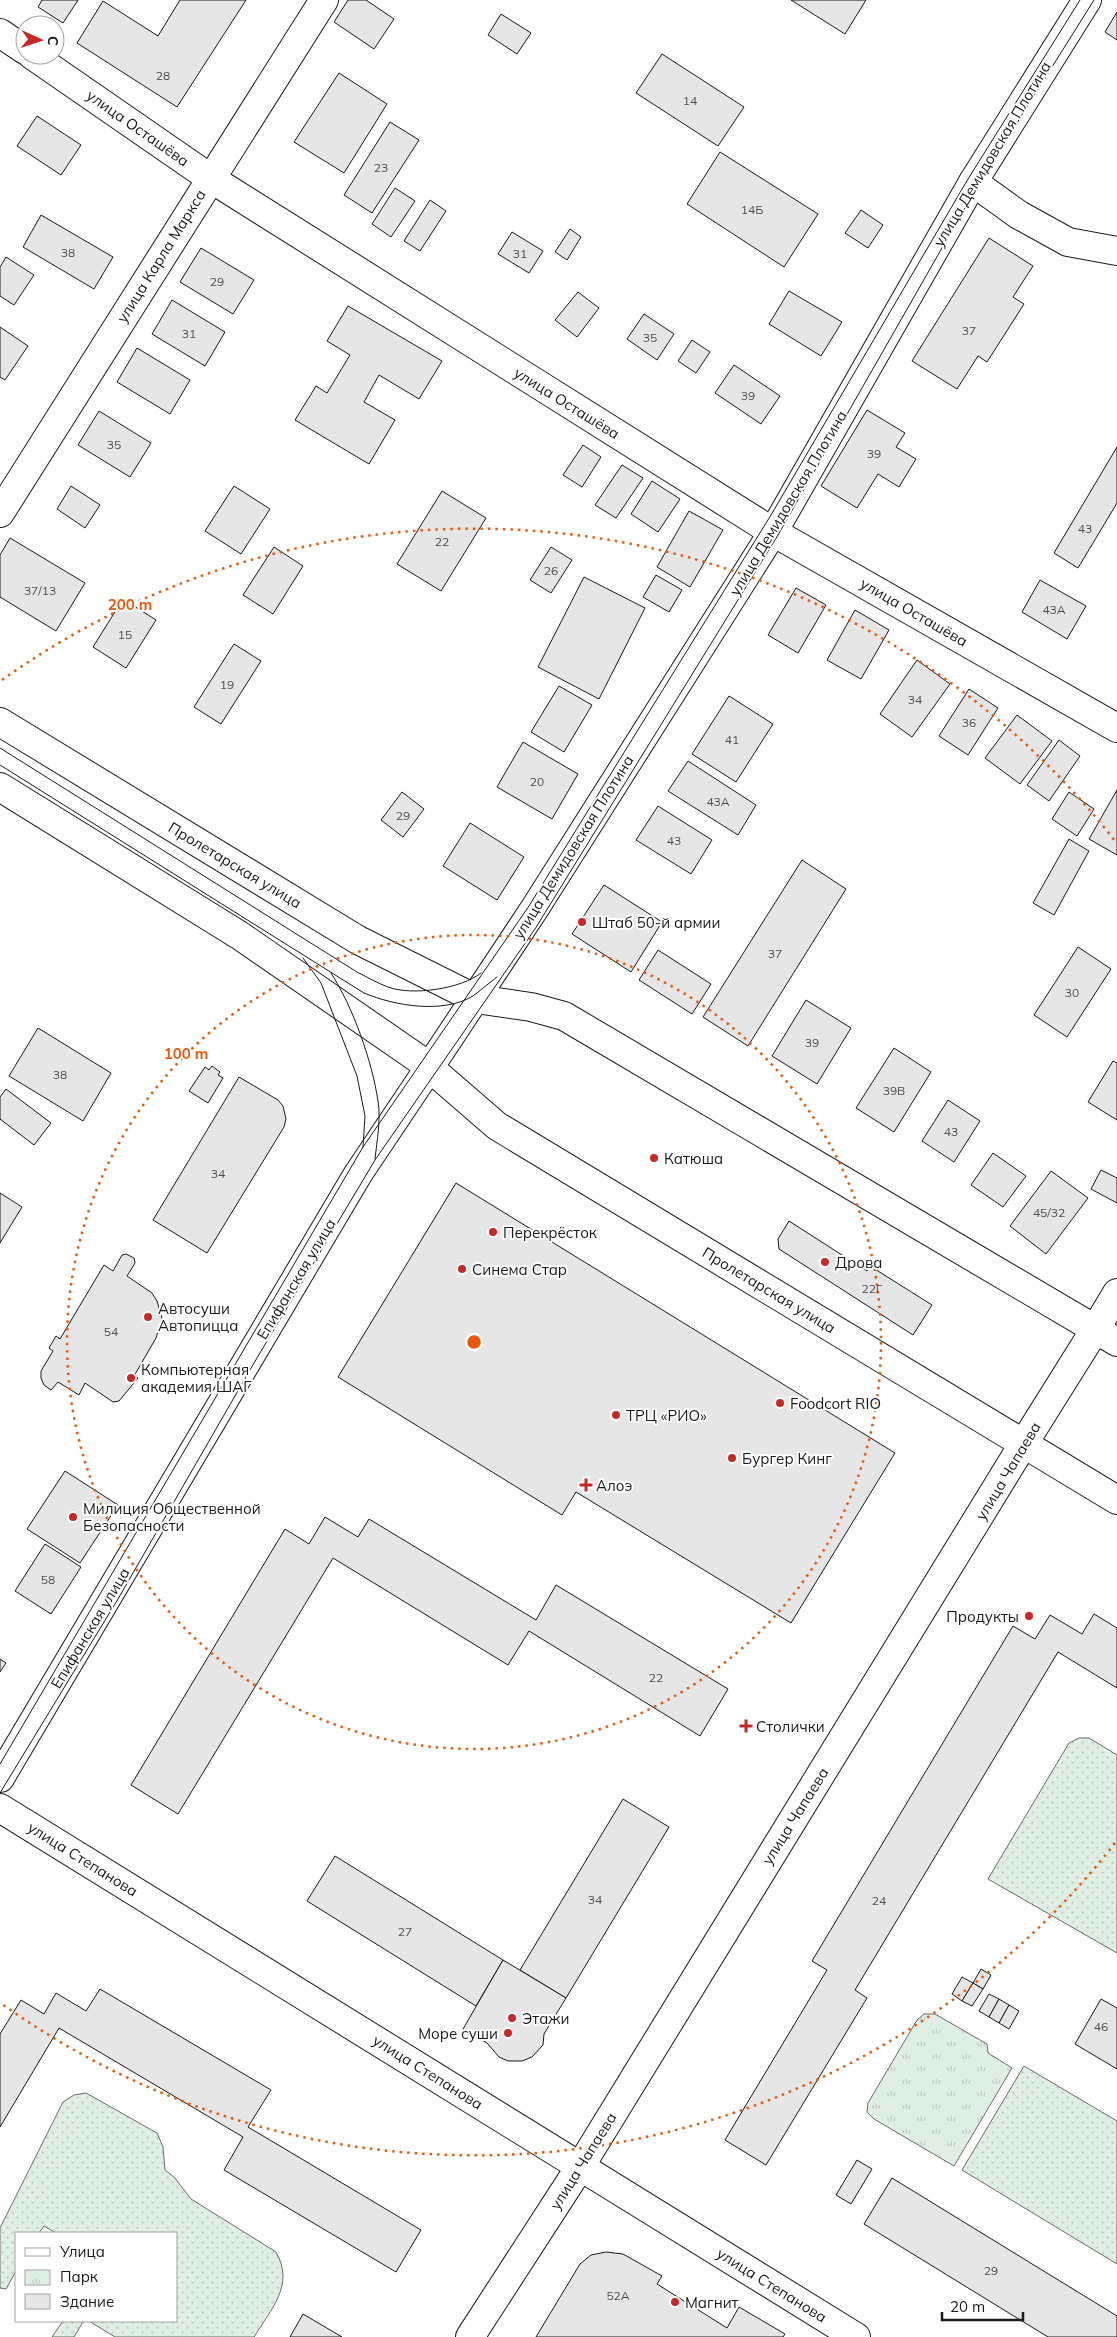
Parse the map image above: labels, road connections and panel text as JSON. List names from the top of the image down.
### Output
{
  "streets": {
    "street": [
      "улица Осташёва",
      "улица Демидовская Плотина",
      "улица Карла Маркса",
      "Пролетарская улица",
      "Епифанская улица",
      "улица Чапаева",
      "улица Степанова"
    ]
  },
  "crossings": [
    ["улица Осташёва", "улица Демидовская Плотина"],
    ["улица Осташёва", "улица Карла Маркса"],
    ["улица Демидовская Плотина", "Пролетарская улица"],
    ["Пролетарская улица", "Епифанская улица"],
    ["Пролетарская улица", "улица Чапаева"],
    ["улица Чапаева", "улица Степанова"]
  ],
  "places": {
    "other": [
      "Штаб 50-й армии",
      "Катюша",
      "Перекрёсток",
      "Дрова",
      "Синема Стар",
      "Автосуши Автопицца",
      "Компьютерная академия ШАГ",
      "Foodcort RIO",
      "ТРЦ «РИО»",
      "Бургер Кинг",
      "Милиция Общественной Безопасности",
      "Продукты",
      "Этажи",
      "Море суши",
      "Магнит"
    ],
    "health": ["Алоэ", "Столички"]
  },
  "house_numbers": [
    "28",
    "14",
    "23",
    "14Б",
    "38",
    "31",
    "29",
    "37",
    "31",
    "35",
    "39",
    "35",
    "39",
    "43",
    "22",
    "26",
    "37/13",
    "43А",
    "15",
    "19",
    "34",
    "36",
    "41",
    "20",
    "43А",
    "29",
    "43",
    "37",
    "30",
    "39",
    "38",
    "39В",
    "43",
    "34",
    "45/32",
    "22Г",
    "54",
    "58",
    "22",
    "34",
    "24",
    "27",
    "46",
    "29",
    "52А"
  ],
  "legend": ["Улица", "Парк", "Здание"],
  "scale_bar": "20 m",
  "north": "right",
  "rings": ["200 m", "100 m"]
}
